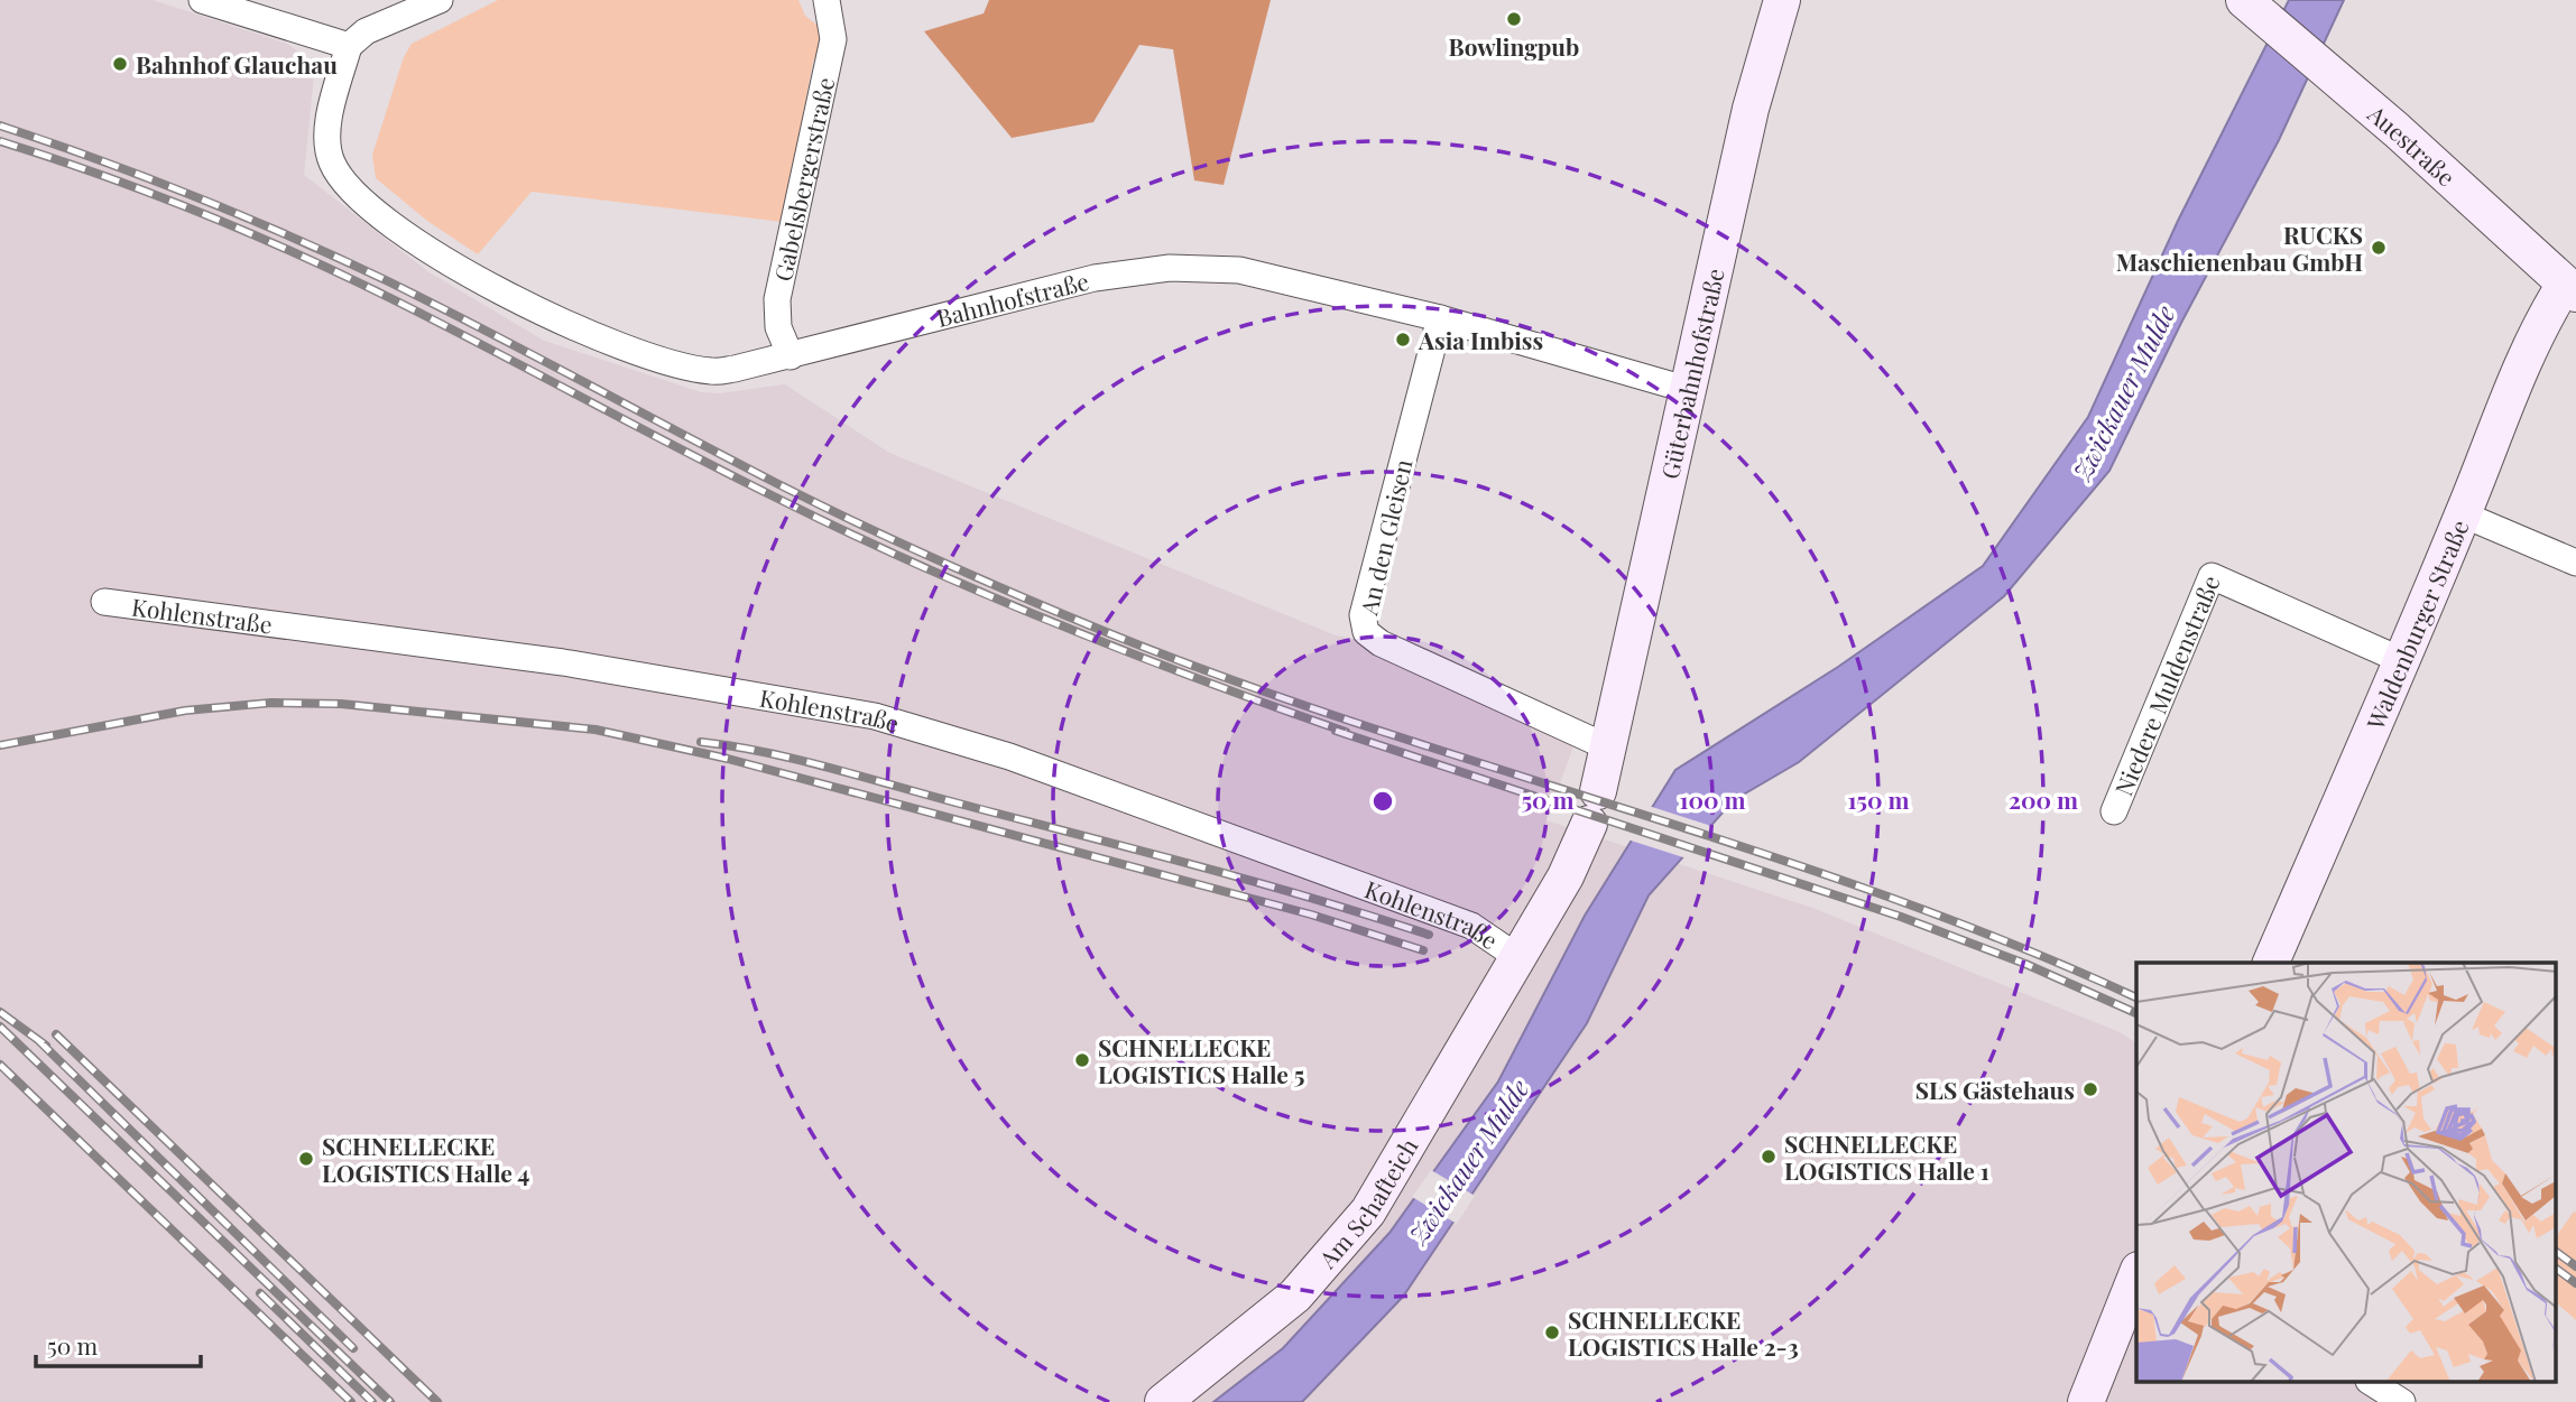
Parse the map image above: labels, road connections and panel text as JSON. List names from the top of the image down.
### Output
{
  "streets": {
    "street": [
      "Auestraße",
      "Gabelsbergerstraße",
      "Bahnhofstraße",
      "Güterbahnhofstraße",
      "An den Gleisen",
      "Kohlenstraße",
      "Waldenburger Straße",
      "Niedere Muldenstraße",
      "Am Schafteich"
    ]
  },
  "crossings": [
    ["Auestraße", "Waldenburger Straße"],
    ["Gabelsbergerstraße", "Bahnhofstraße"],
    ["Bahnhofstraße", "Güterbahnhofstraße"],
    ["Bahnhofstraße", "An den Gleisen"],
    ["Güterbahnhofstraße", "An den Gleisen"],
    ["Güterbahnhofstraße", "Am Schafteich"],
    ["Kohlenstraße", "Am Schafteich"],
    ["Waldenburger Straße", "Niedere Muldenstraße"]
  ],
  "water": ["Zwickauer Mulde"],
  "places": [
    "Bowlingpub",
    "Bahnhof Glauchau",
    "RUCKS Maschienenbau GmbH",
    "Asia Imbiss",
    "SCHNELLECKE LOGISTICS Halle 5",
    "SLS Gästehaus",
    "SCHNELLECKE LOGISTICS Halle 1",
    "SCHNELLECKE LOGISTICS Halle 4",
    "SCHNELLECKE LOGISTICS Halle 2-3"
  ],
  "scale_bar": "50 m",
  "rings": [
    "50 m",
    "100 m",
    "150 m",
    "200 m"
  ]
}
